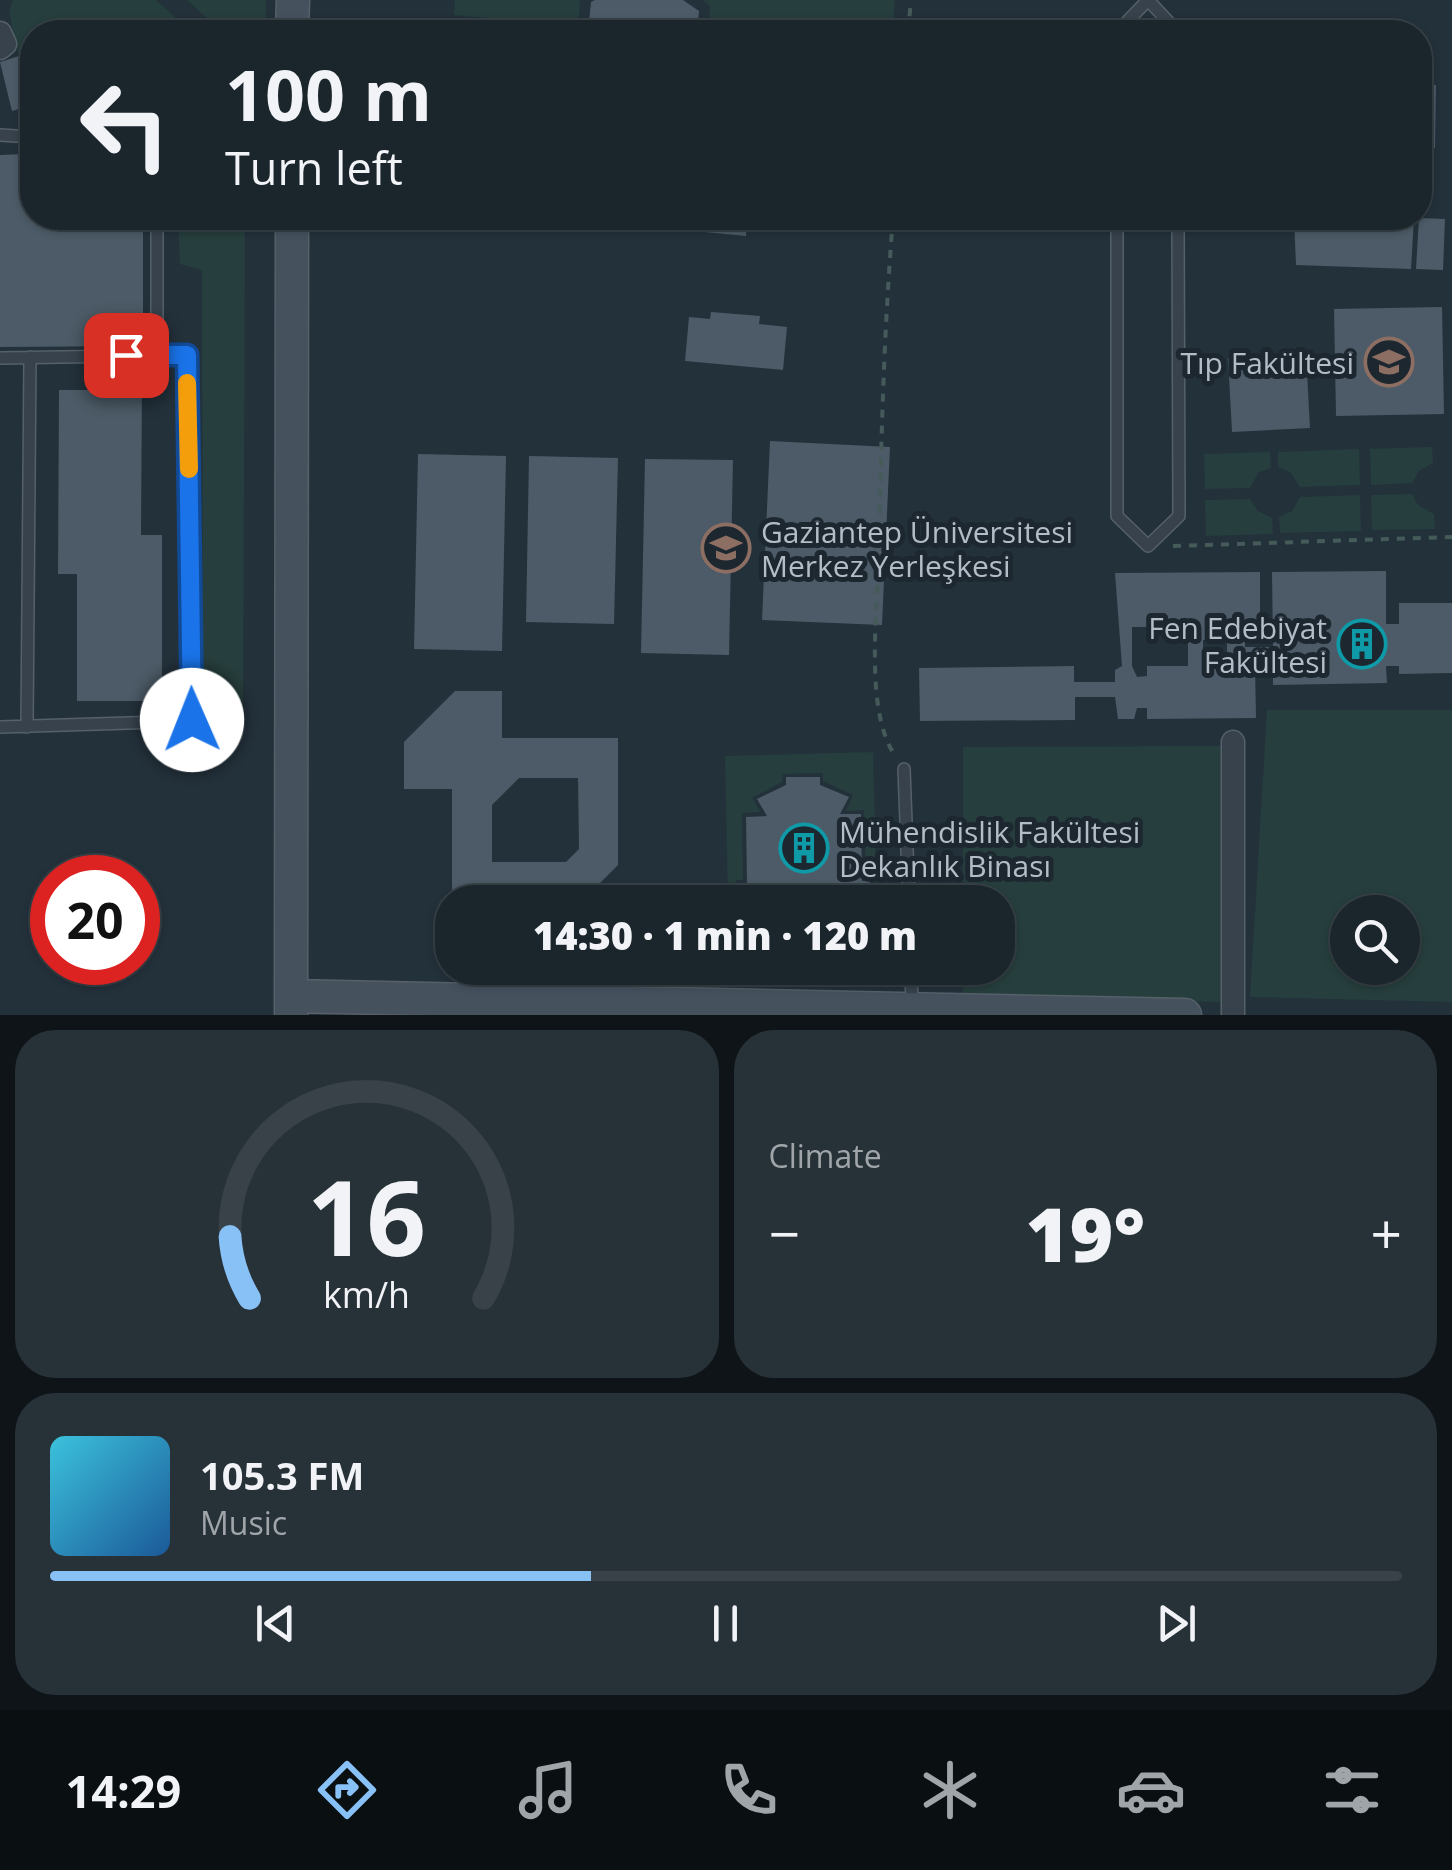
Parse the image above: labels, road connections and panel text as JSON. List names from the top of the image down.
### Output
{
  "places": {
    "school or university": ["Tıp Fakültesi", "Gaziantep Üniversitesi Merkez Yerleşkesi"],
    "building": ["Fen Edebiyat Fakültesi", "Mühendislik Fakültesi Dekanlık Binası"]
  },
  "page": {
    "turn": ["100 m", "Turn left"],
    "limit": "20",
    "trip": "14:30 · 1 min · 120 m",
    "tile": "Climate",
    "heat": ["−", "19°", "+"],
    "song": ["105.3 FM", "Music"],
    "tabs": "14:29",
    "gauge": ["16", "km/h"]
  }
}
